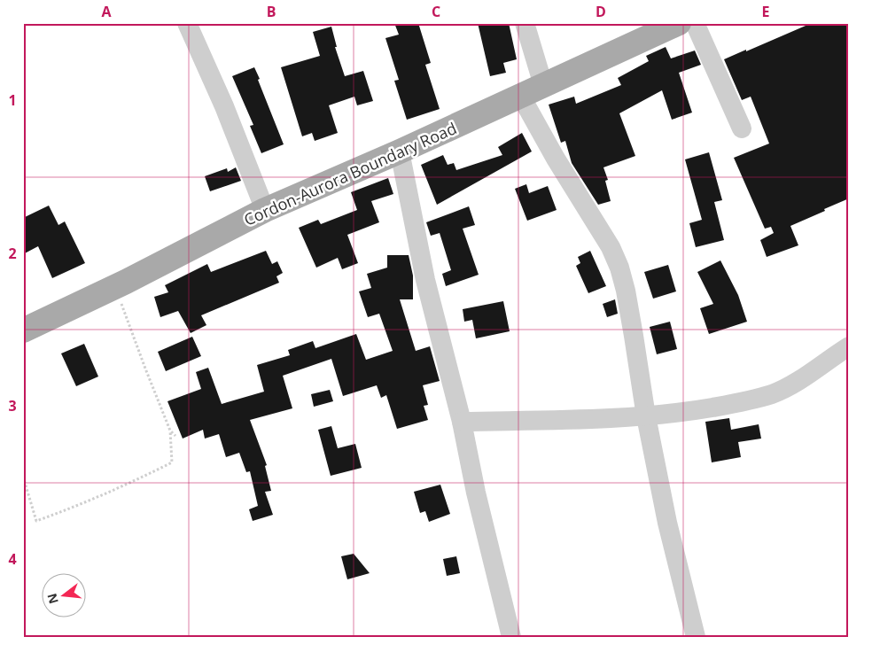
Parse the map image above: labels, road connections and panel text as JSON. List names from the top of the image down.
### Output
{
  "streets": {
    "main road": ["Cordon-Aurora Boundary Road"]
  },
  "north": "left",
  "grid": {
    "columns": [
      "A",
      "B",
      "C",
      "D",
      "E"
    ],
    "rows": [
      "1",
      "2",
      "3",
      "4"
    ]
  }
}
